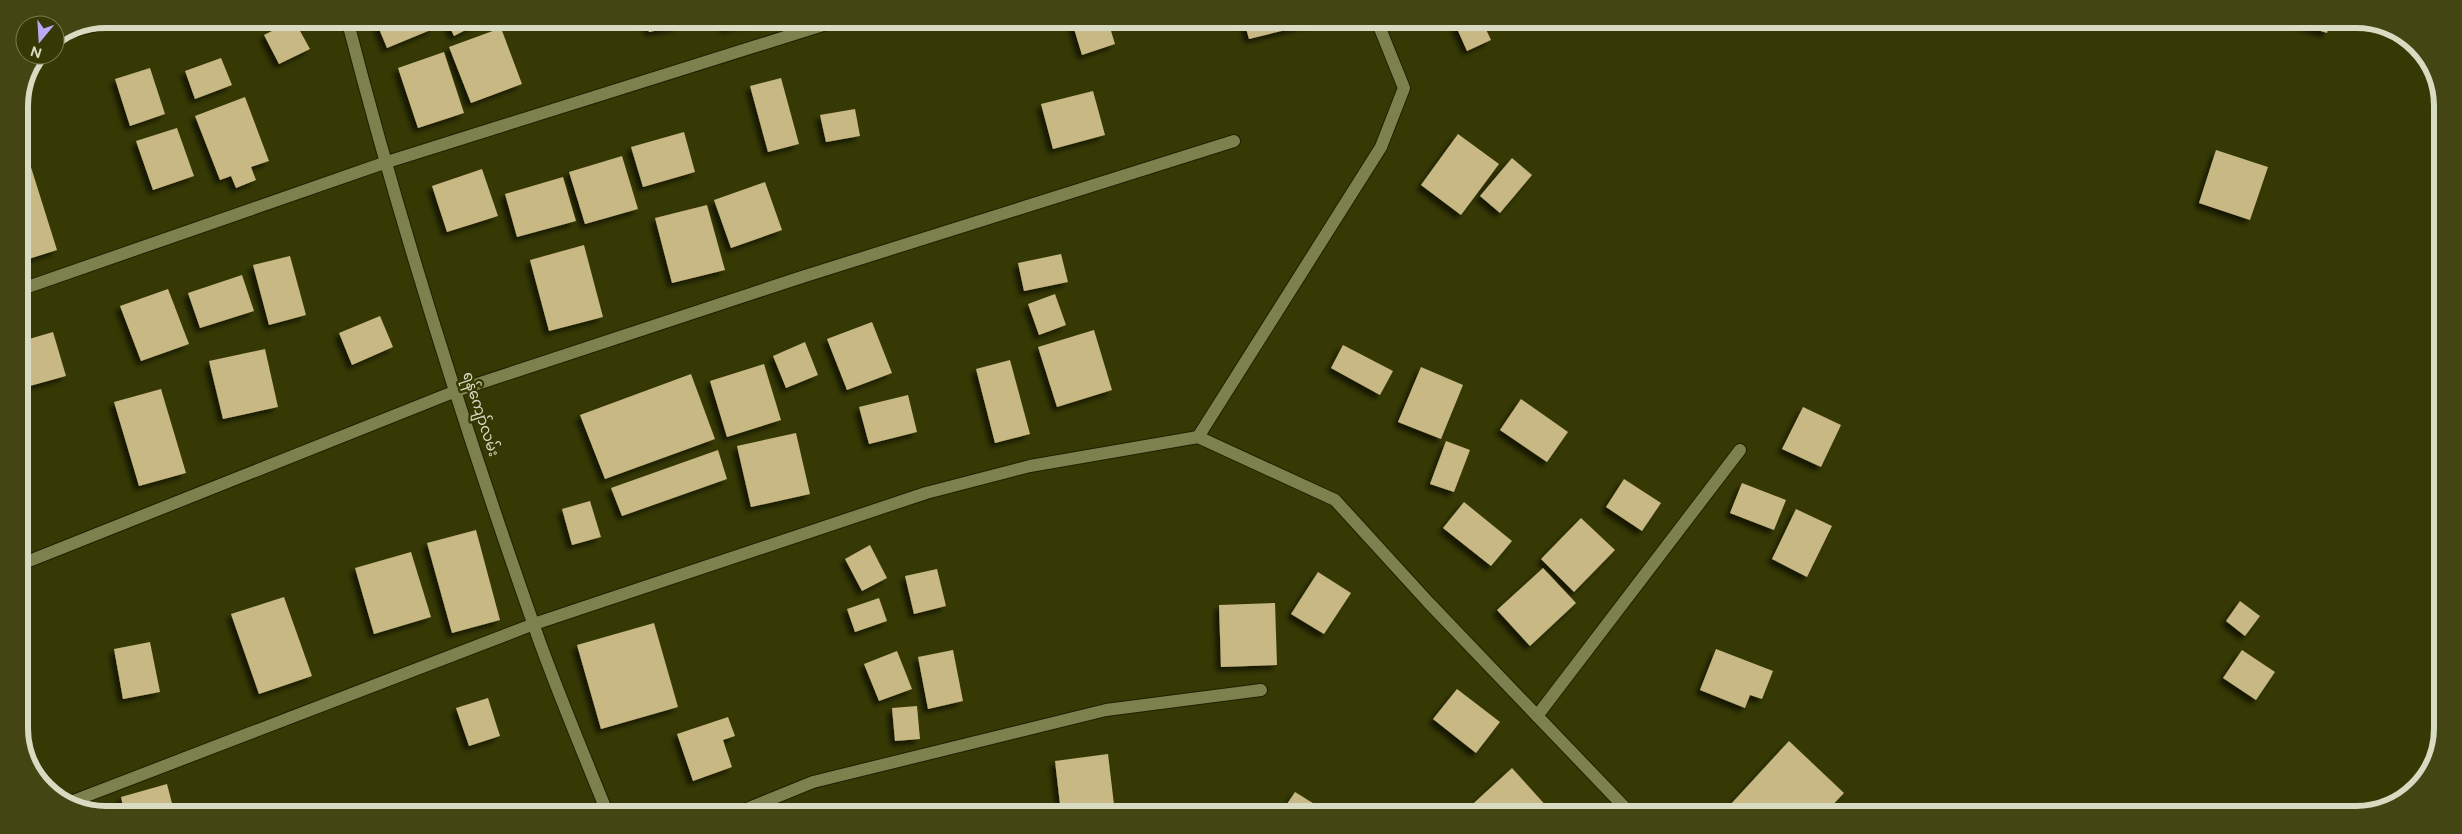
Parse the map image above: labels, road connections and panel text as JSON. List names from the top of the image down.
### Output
{
  "streets": {
    "street": ["ရန်ကျော်လမ်း"]
  },
  "north": "bottom"
}
